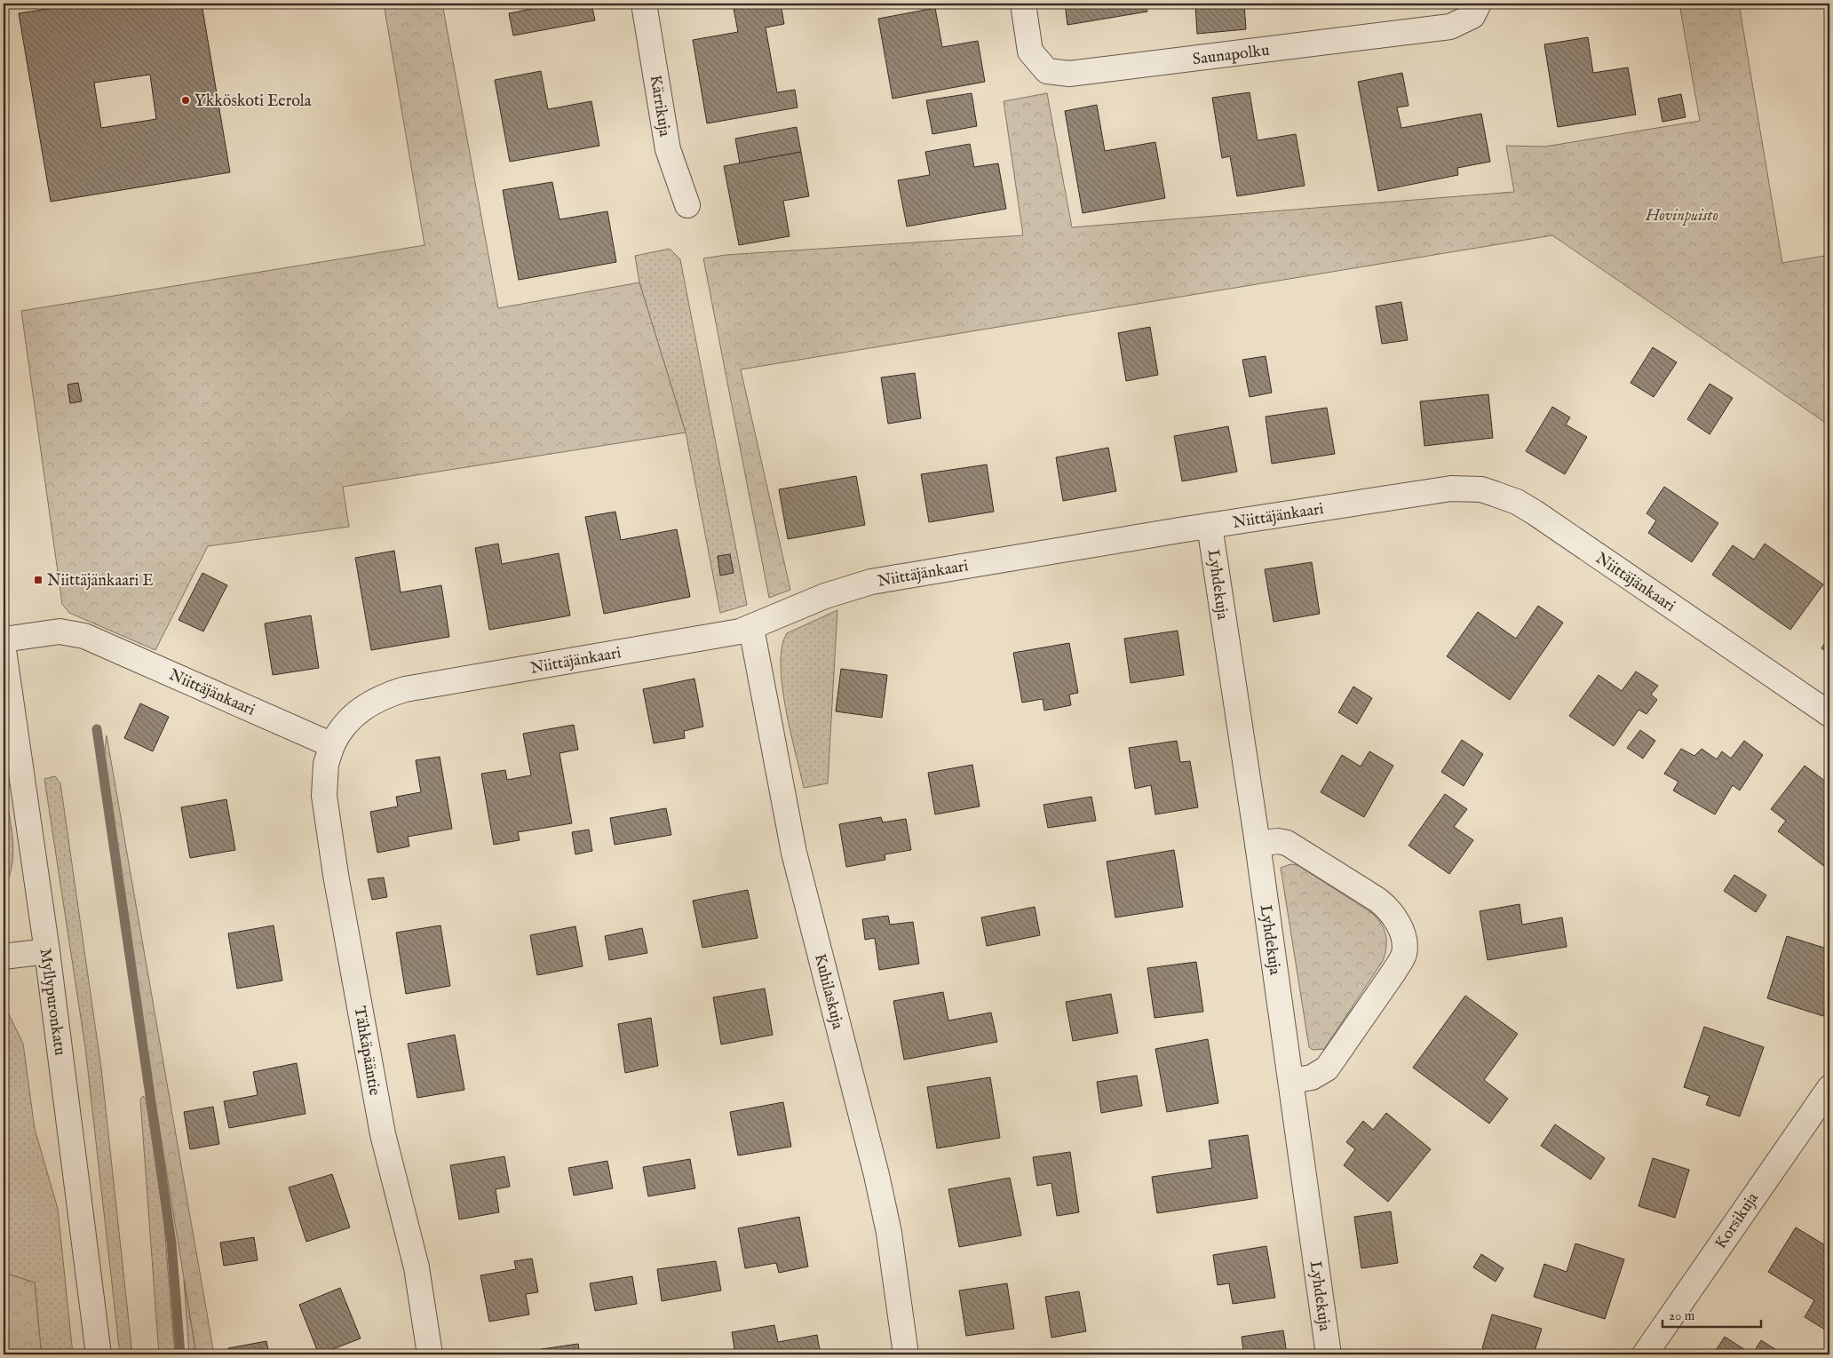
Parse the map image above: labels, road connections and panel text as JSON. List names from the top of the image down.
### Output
{
  "streets": {
    "street": [
      "Saunapolku",
      "Kärrikuja",
      "Niittäjänkaari",
      "Lyhdekuja",
      "Kuhilaskuja",
      "Myllypuronkatu",
      "Tähkäpääntie",
      "Korsikuja"
    ]
  },
  "crossings": [
    ["Niittäjänkaari", "Lyhdekuja"],
    ["Niittäjänkaari", "Kuhilaskuja"],
    ["Niittäjänkaari", "Tähkäpääntie"]
  ],
  "parks": ["Hovinpuisto"],
  "places": {
    "other": ["Ykköskoti Eerola"],
    "transit": ["Niittäjänkaari E"]
  },
  "scale_bar": "20 m"
}
